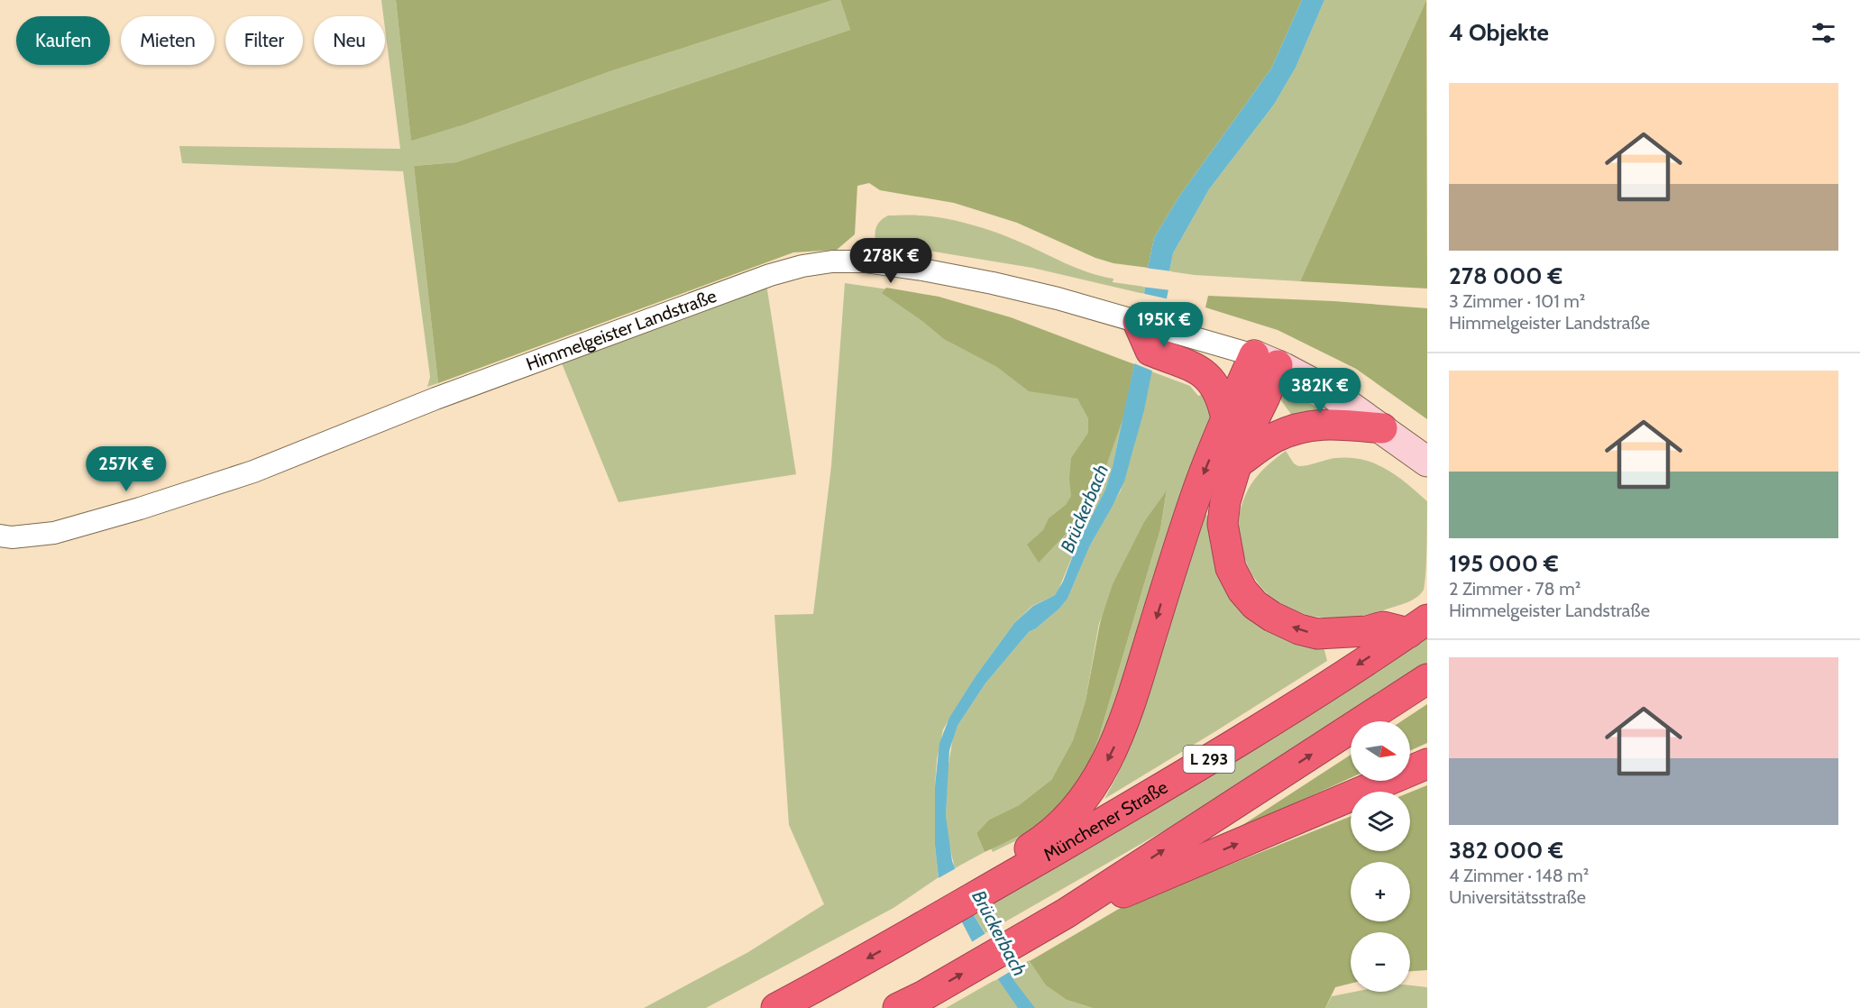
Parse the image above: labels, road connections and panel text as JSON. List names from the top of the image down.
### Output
{
  "streets": {
    "highway": ["L 293", "Münchener Straße"],
    "street": ["Himmelgeister Landstraße"]
  },
  "water": ["Brückerbach"],
  "north": "right",
  "page": {
    "heading": "4 Objekte",
    "chip": [
      "Kaufen",
      "Mieten",
      "Filter",
      "Neu"
    ],
    "list": [
      {
        "name": "278 000 €",
        "note": "3 Zimmer · 101 m² · Himmelgeister Landstraße"
      },
      {
        "name": "195 000 €",
        "note": "2 Zimmer · 78 m² · Himmelgeister Landstraße"
      },
      {
        "name": "382 000 €",
        "note": "4 Zimmer · 148 m² · Universitätsstraße"
      }
    ],
    "price": [
      "278K €",
      "195K €",
      "382K €",
      "257K €"
    ],
    "map_buttons": ["+", "−"]
  }
}
